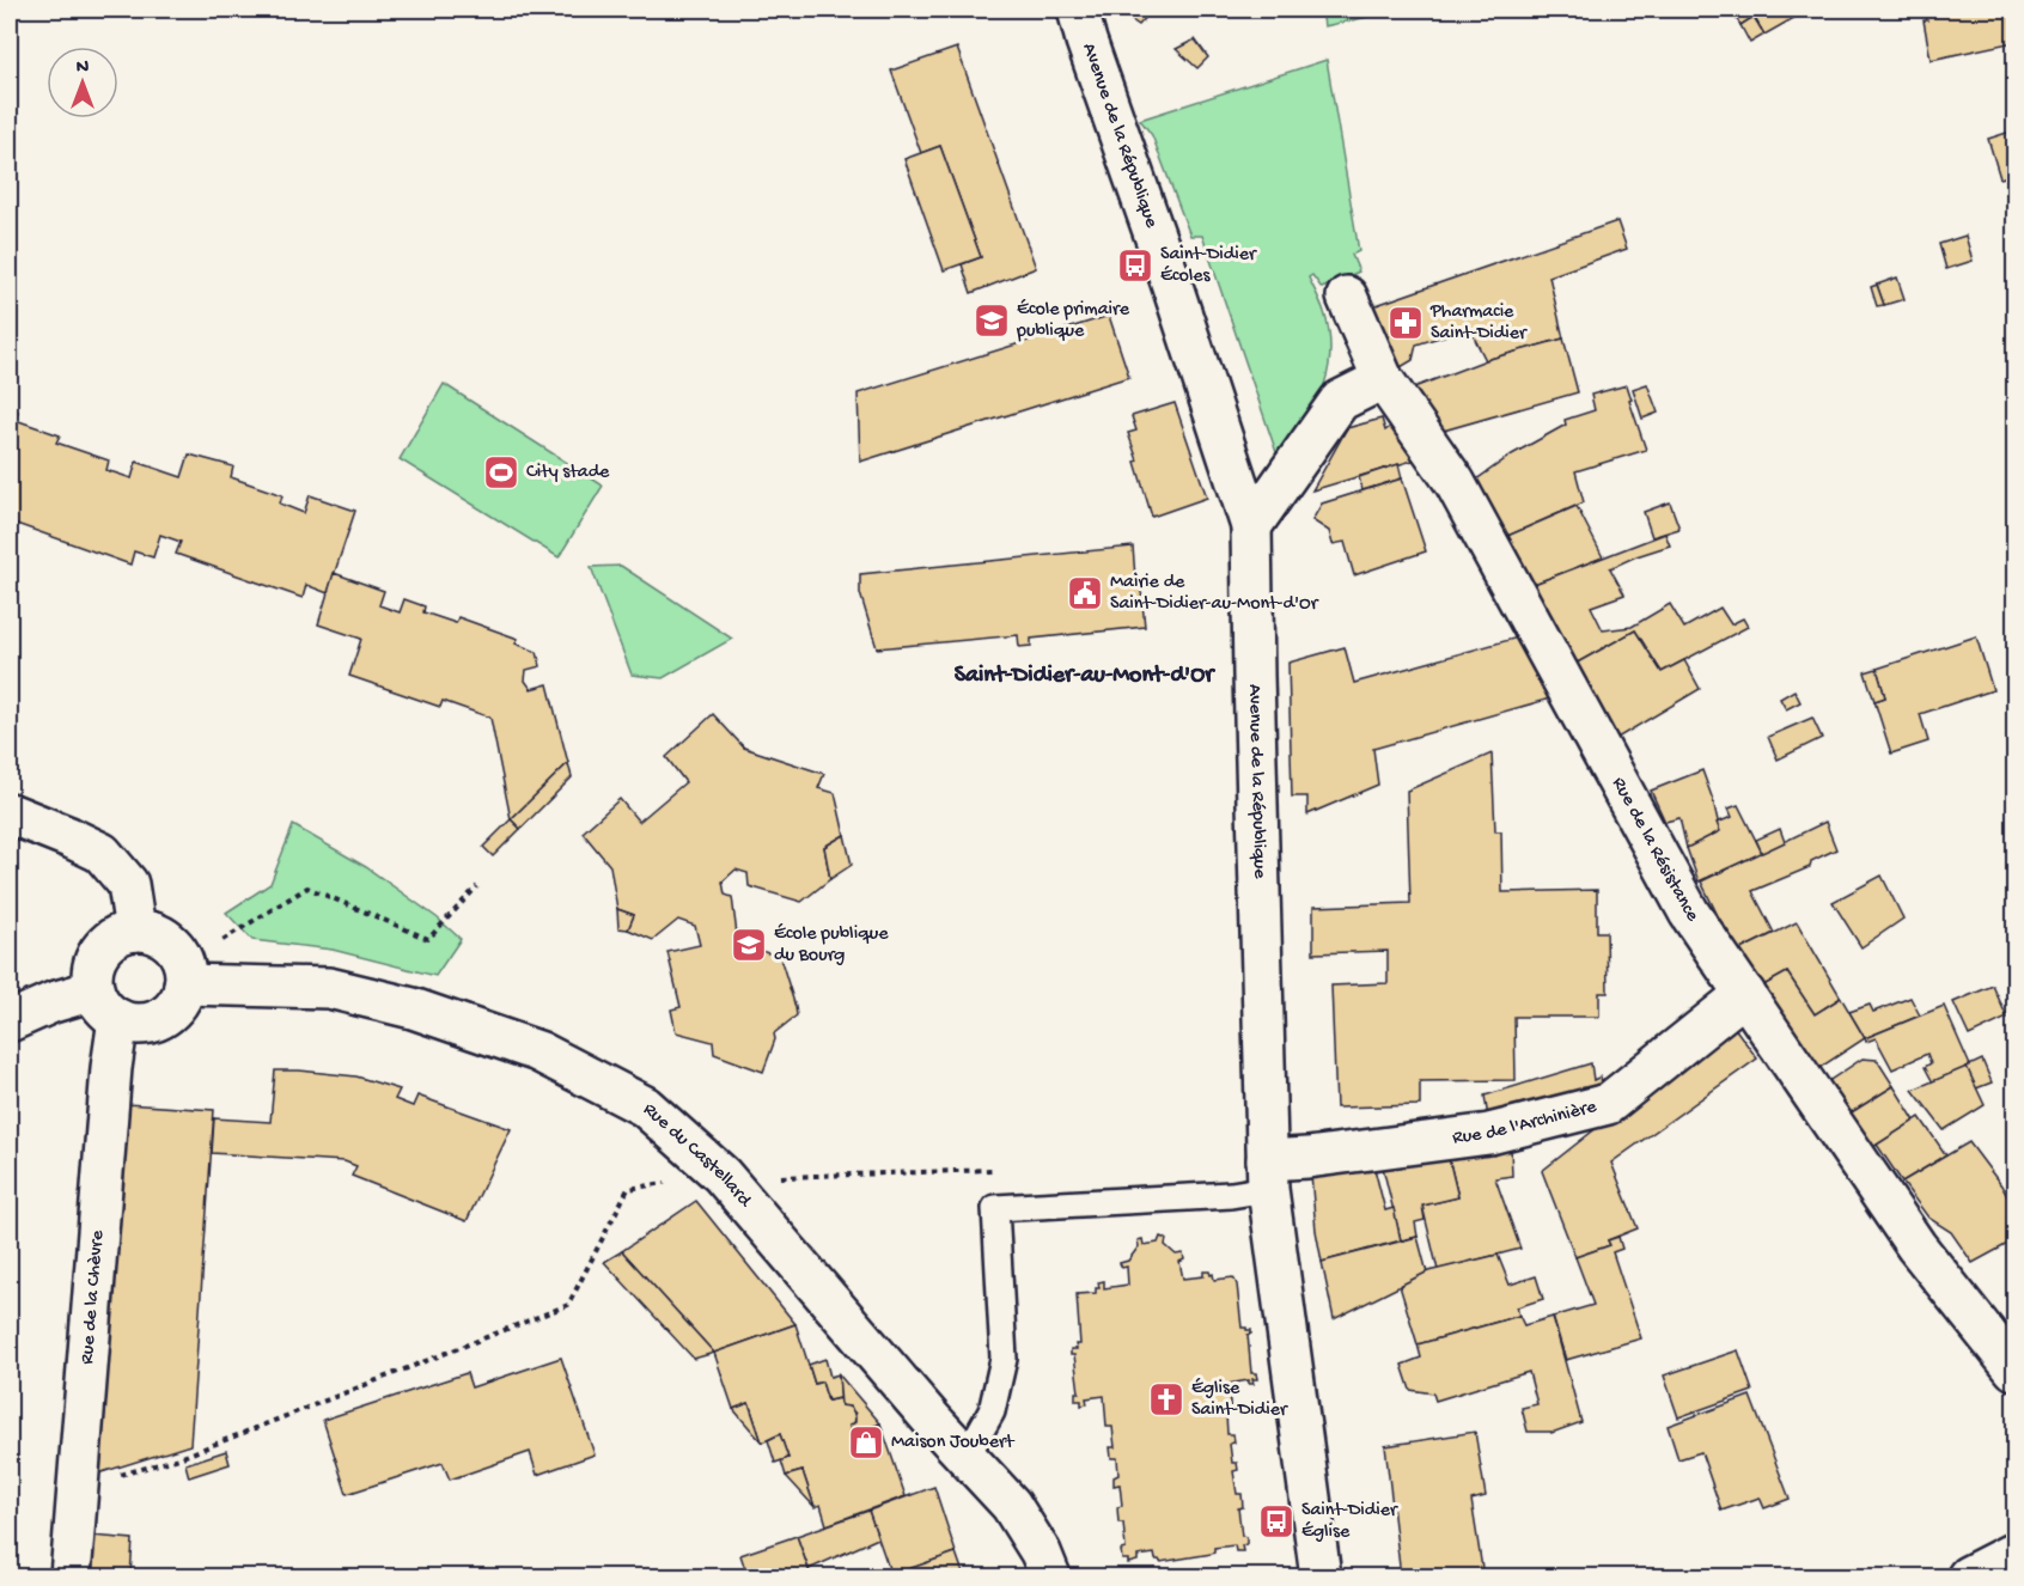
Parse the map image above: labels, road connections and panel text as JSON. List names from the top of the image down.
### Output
{
  "streets": {
    "street": [
      "Avenue de la République",
      "Rue de la Résistance",
      "Rue de l'Archinière",
      "Rue du Castellard",
      "Rue de la Chèvre"
    ]
  },
  "crossings": [
    ["Avenue de la République", "Rue de l'Archinière"],
    ["Rue de la Résistance", "Rue de l'Archinière"],
    ["Rue du Castellard", "Rue de la Chèvre"]
  ],
  "districts": ["Saint-Didier-au-Mont-d'Or"],
  "places": {
    "bus stop": ["Saint-Didier Écoles", "Saint-Didier Église"],
    "school or university": ["École primaire publique", "École publique du Bourg"],
    "pharmacy": ["Pharmacie Saint-Didier"],
    "sports": ["City stade"],
    "public building": ["Mairie de Saint-Didier-au-Mont-d'Or"],
    "church": ["Église Saint-Didier"],
    "shop": ["Maison Joubert"]
  },
  "north": "top"
}
